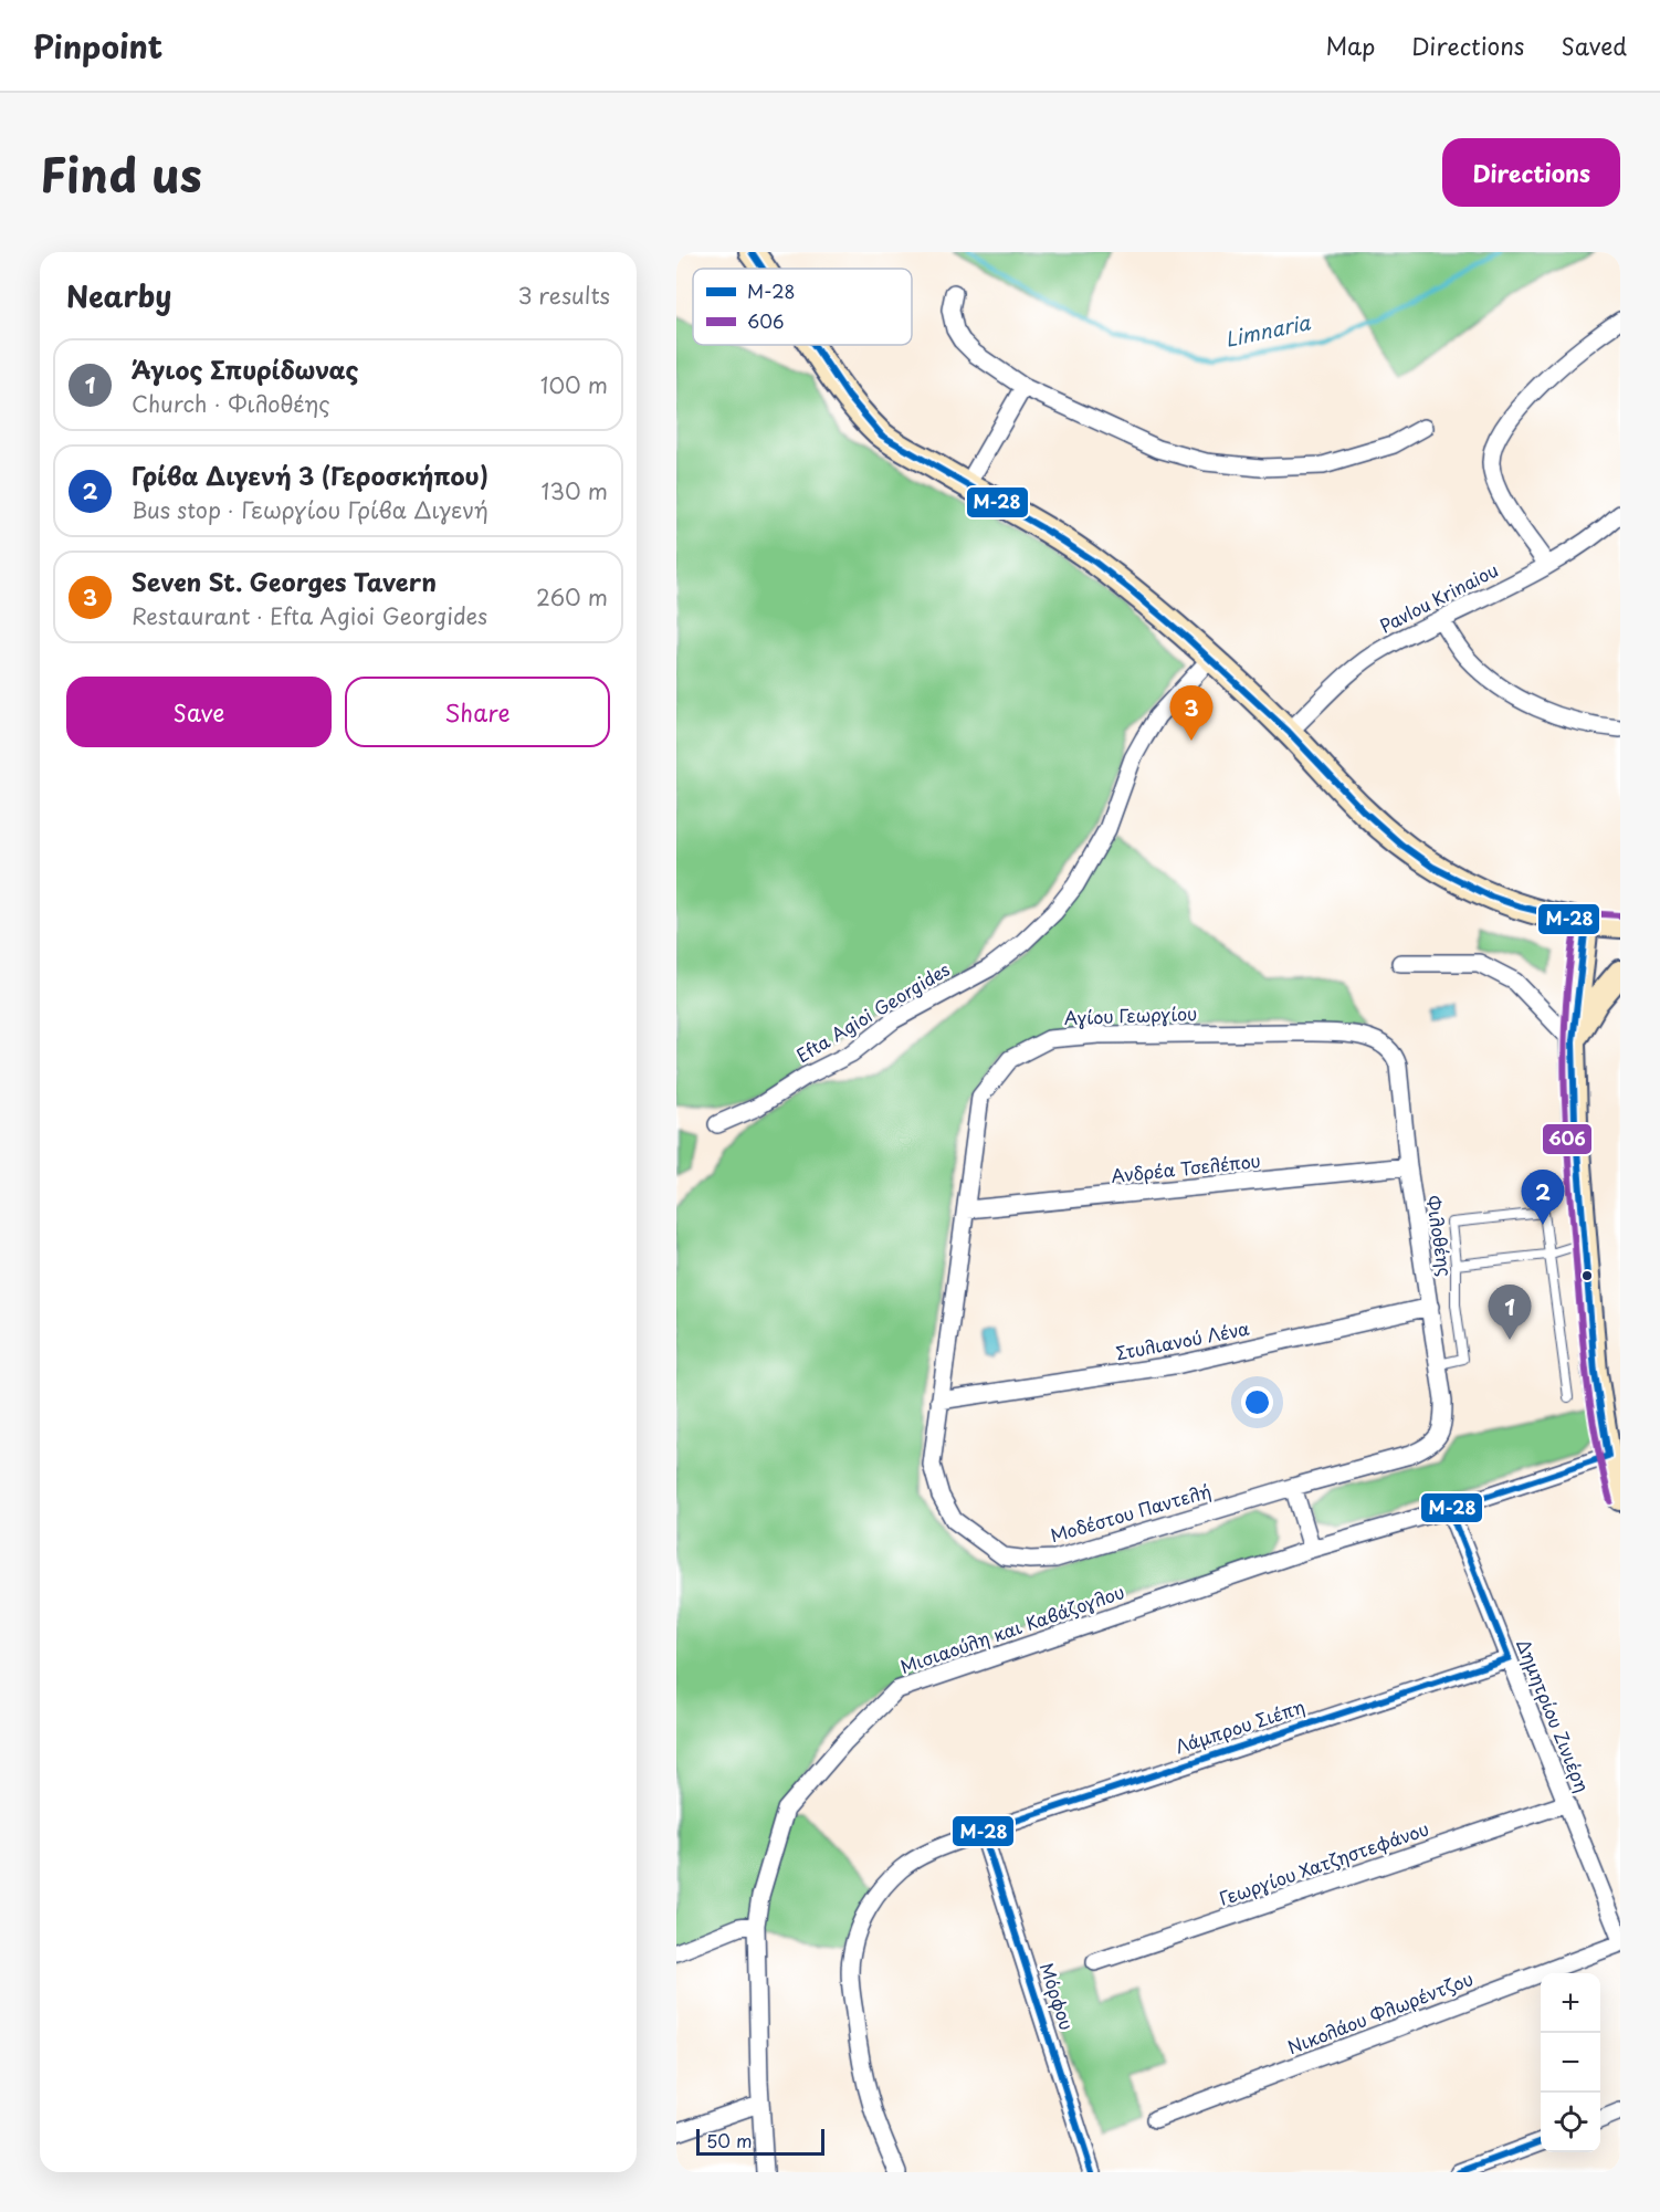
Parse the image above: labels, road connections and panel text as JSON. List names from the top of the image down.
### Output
{
  "streets": {
    "street": [
      "Pavlou Krinaiou",
      "Efta Agioi Georgides",
      "Αγίου Γεωργίου",
      "Ανδρέα Τσελέπου",
      "Φιλοθέης",
      "Στυλιανού Λένα",
      "Μοδέστου Παντελή",
      "Μισιαούλη και Καβάζογλου",
      "Δημητρίου Ζινιέρη",
      "Λάμπρου Σιέπη",
      "Γεωργίου Χατζηστεφάνου",
      "Μόρφου",
      "Νικολάου Φλωρέντζου"
    ]
  },
  "crossings": [
    ["Αγίου Γεωργίου", "Ανδρέα Τσελέπου"],
    ["Αγίου Γεωργίου", "Φιλοθέης"],
    ["Αγίου Γεωργίου", "Στυλιανού Λένα"],
    ["Αγίου Γεωργίου", "Μοδέστου Παντελή"],
    ["Ανδρέα Τσελέπου", "Φιλοθέης"],
    ["Φιλοθέης", "Στυλιανού Λένα"],
    ["Φιλοθέης", "Μοδέστου Παντελή"],
    ["Στυλιανού Λένα", "Μοδέστου Παντελή"],
    ["Μισιαούλη και Καβάζογλου", "Δημητρίου Ζινιέρη"],
    ["Δημητρίου Ζινιέρη", "Λάμπρου Σιέπη"],
    ["Δημητρίου Ζινιέρη", "Γεωργίου Χατζηστεφάνου"],
    ["Λάμπρου Σιέπη", "Μόρφου"]
  ],
  "water": ["Limnaria"],
  "lines": ["transit line M-28", "transit line 606"],
  "legend": ["M-28", "606"],
  "scale_bar": "50 m",
  "page": {
    "header": "Pinpoint",
    "nav": ["Map", "Directions", "Saved"],
    "title": "Find us",
    "buttons": [
      "Directions",
      ["Save", "Share"]
    ],
    "heading": ["Nearby", "3 results"],
    "list": [
      {
        "mark": "1",
        "name": "Άγιος Σπυρίδωνας",
        "note": "Church · Φιλοθέης",
        "value": "100 m"
      },
      {
        "mark": "2",
        "name": "Γρίβα Διγενή 3 (Γεροσκήπου)",
        "note": "Bus stop · Γεωργίου Γρίβα Διγενή",
        "value": "130 m"
      },
      {
        "mark": "3",
        "name": "Seven St. Georges Tavern",
        "note": "Restaurant · Efta Agioi Georgides",
        "value": "260 m"
      }
    ],
    "pins": ["3", "2", "1"],
    "map_buttons": ["+", "−"],
    "scale": "50 m"
  }
}
